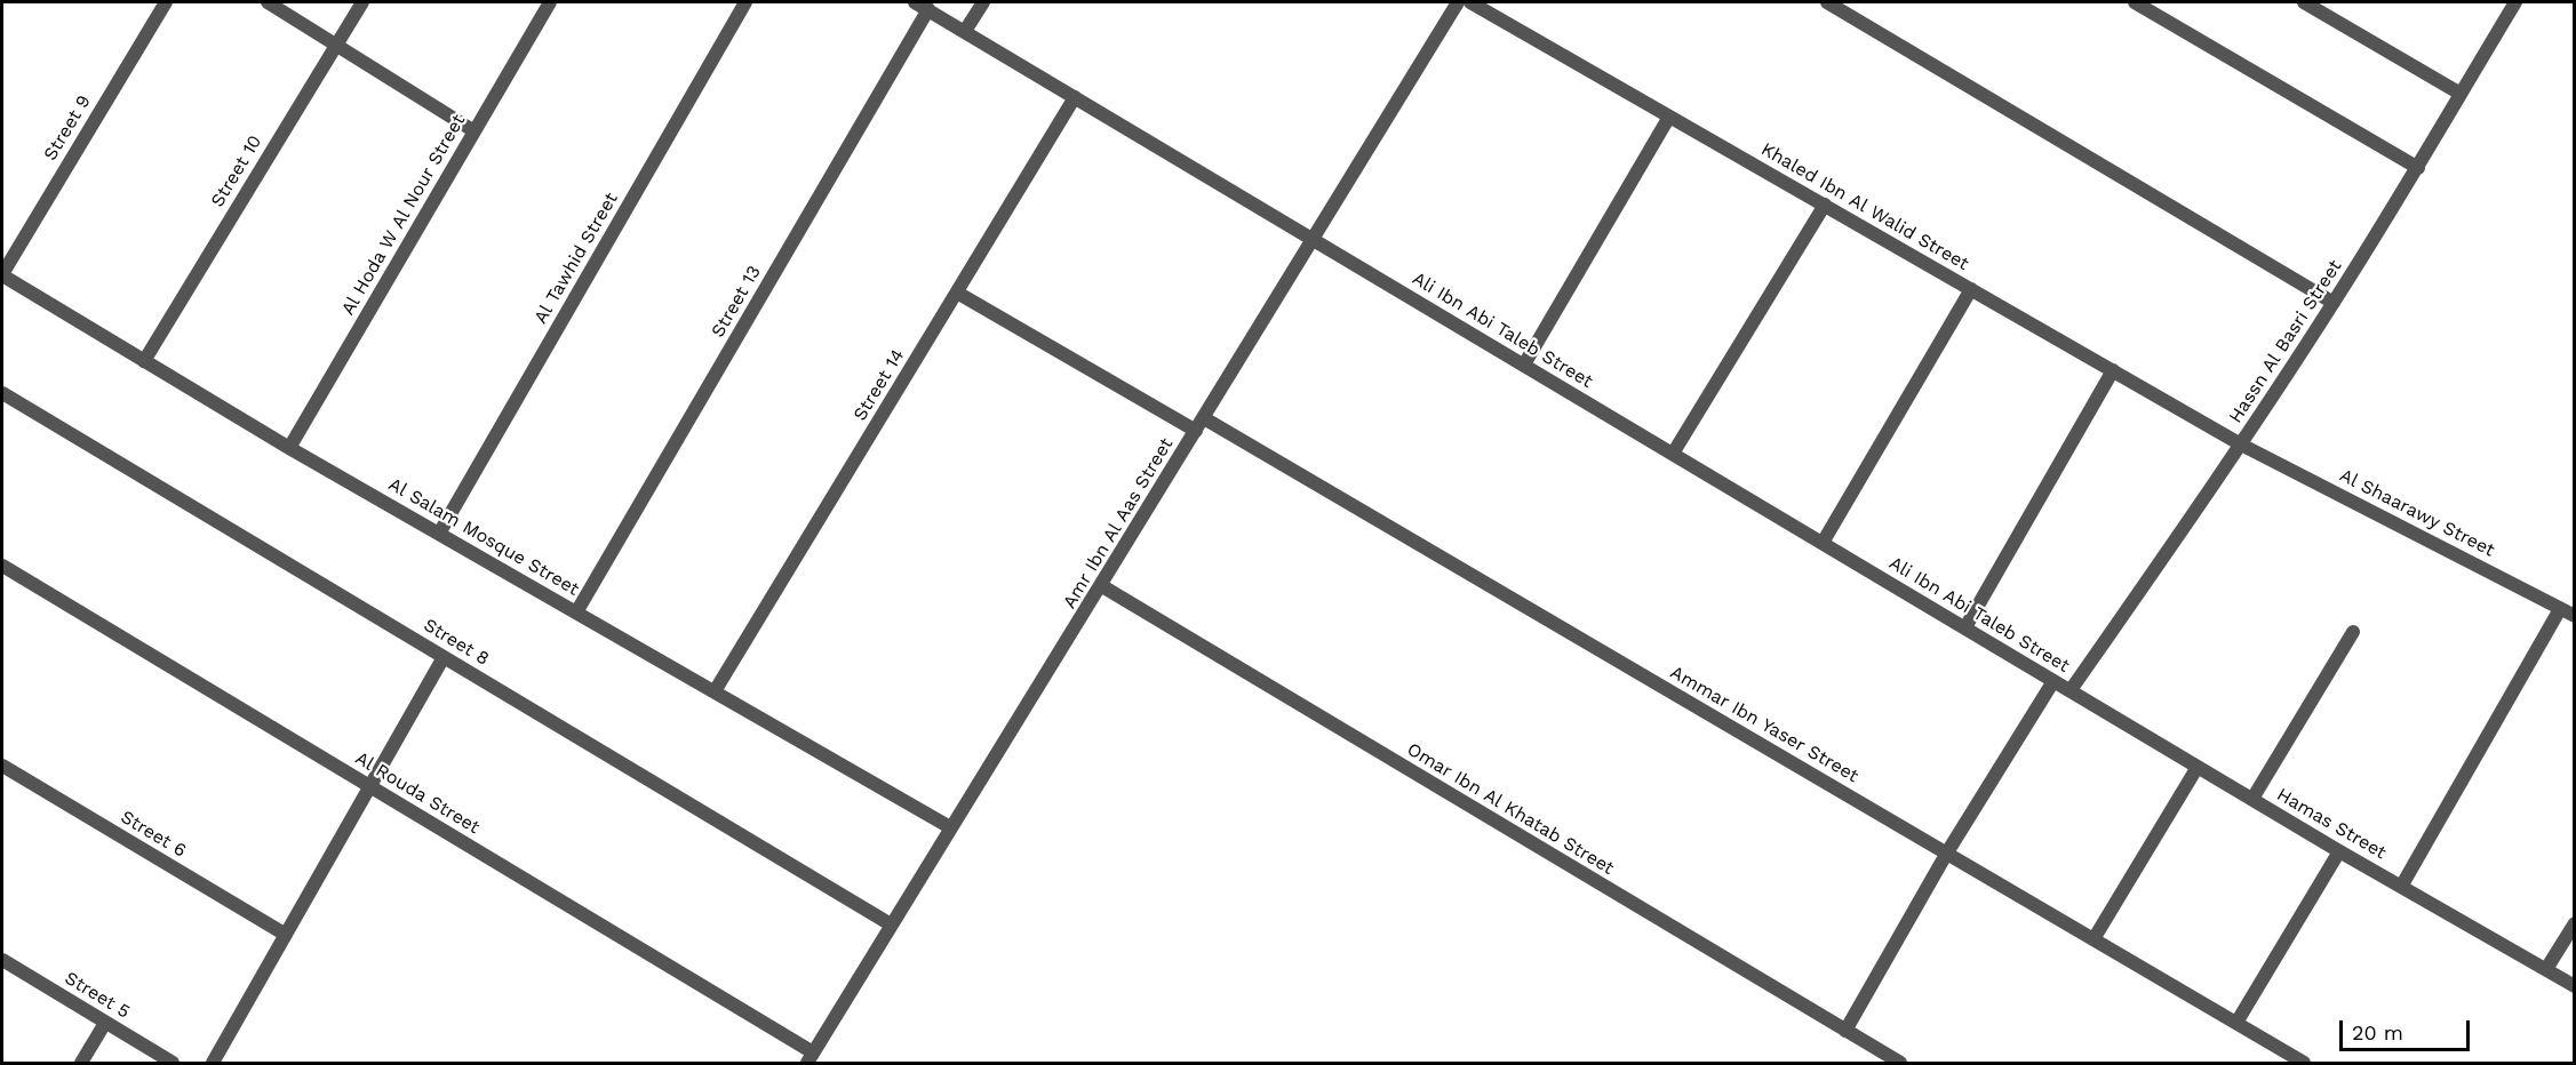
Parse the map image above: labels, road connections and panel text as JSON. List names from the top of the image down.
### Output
{
  "streets": {
    "street": [
      "Street 9",
      "Street 10",
      "Khaled Ibn Al Walid Street",
      "Al Hoda W Al Nour Street",
      "Al Tawhid Street",
      "Street 13",
      "Ali Ibn Abi Taleb Street",
      "Hassn Al Basri Street",
      "Street 14",
      "Al Shaarawy Street",
      "Amr Ibn Al Aas Street",
      "Al Salam Mosque Street",
      "Street 8",
      "Ammar Ibn Yaser Street",
      "Al Rouda Street",
      "Omar Ibn Al Khatab Street",
      "Hamas Street",
      "Street 6",
      "Street 5"
    ]
  },
  "crossings": [
    ["Street 9", "Al Salam Mosque Street"],
    ["Street 10", "Al Salam Mosque Street"],
    ["Khaled Ibn Al Walid Street", "Hassn Al Basri Street"],
    ["Khaled Ibn Al Walid Street", "Al Shaarawy Street"],
    ["Al Hoda W Al Nour Street", "Al Salam Mosque Street"],
    ["Al Tawhid Street", "Al Salam Mosque Street"],
    ["Street 13", "Ali Ibn Abi Taleb Street"],
    ["Street 13", "Al Salam Mosque Street"],
    ["Ali Ibn Abi Taleb Street", "Hassn Al Basri Street"],
    ["Ali Ibn Abi Taleb Street", "Street 14"],
    ["Ali Ibn Abi Taleb Street", "Amr Ibn Al Aas Street"],
    ["Ali Ibn Abi Taleb Street", "Hamas Street"],
    ["Hassn Al Basri Street", "Al Shaarawy Street"],
    ["Hassn Al Basri Street", "Hamas Street"],
    ["Street 14", "Al Salam Mosque Street"],
    ["Amr Ibn Al Aas Street", "Al Salam Mosque Street"],
    ["Amr Ibn Al Aas Street", "Street 8"],
    ["Amr Ibn Al Aas Street", "Ammar Ibn Yaser Street"],
    ["Amr Ibn Al Aas Street", "Al Rouda Street"],
    ["Amr Ibn Al Aas Street", "Omar Ibn Al Khatab Street"]
  ],
  "scale_bar": "20 m"
}
